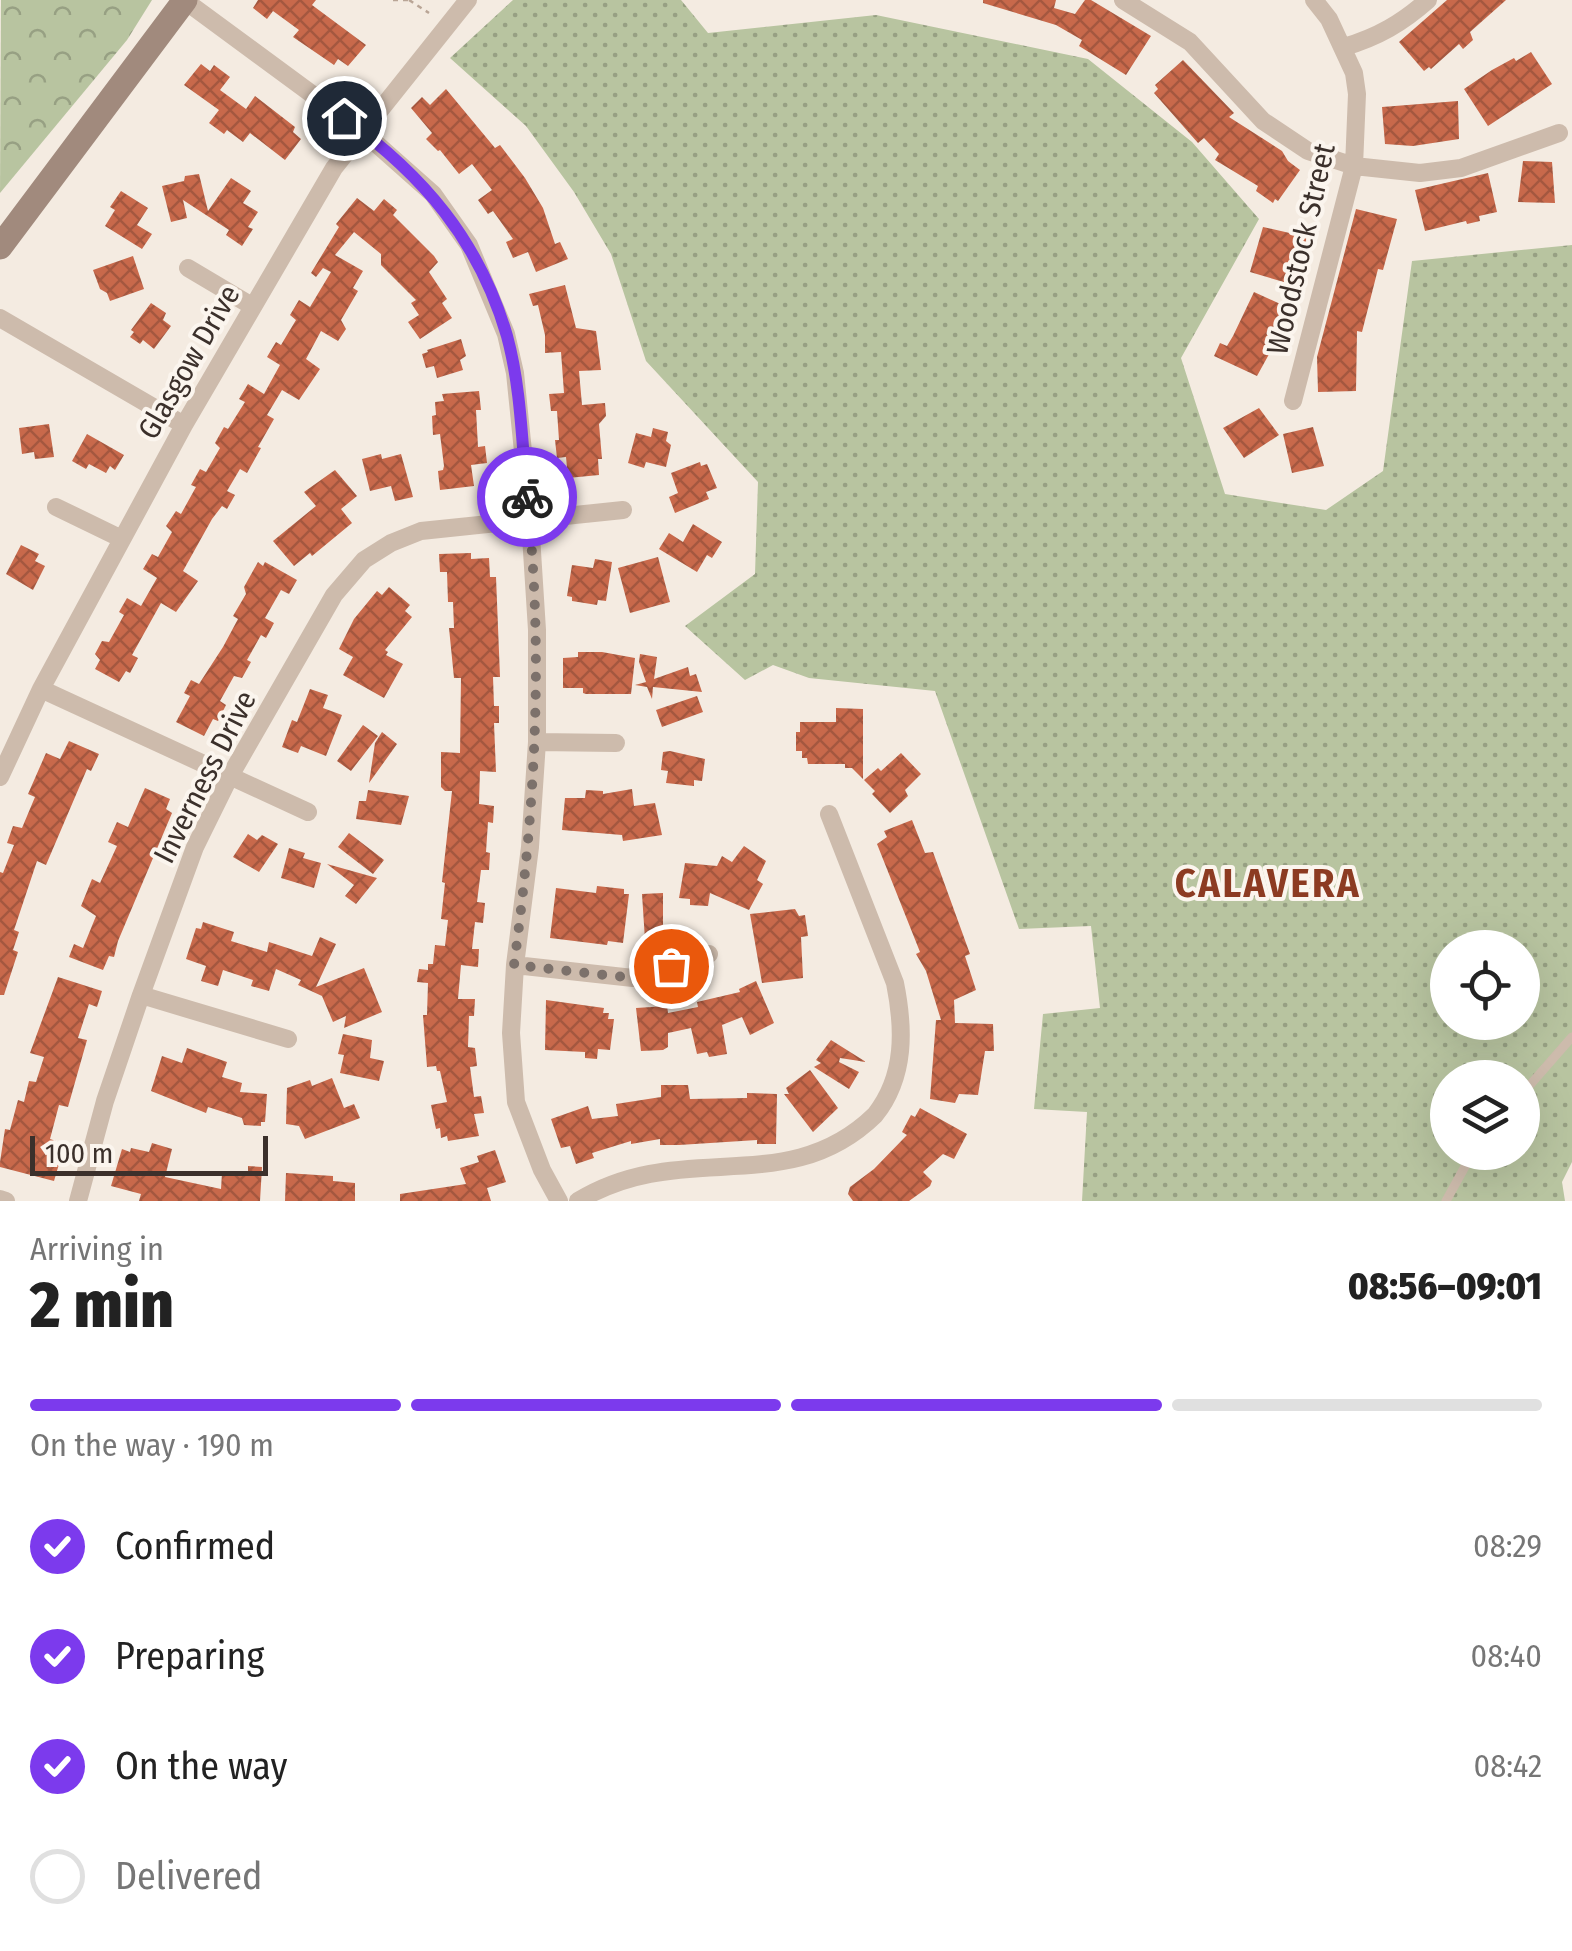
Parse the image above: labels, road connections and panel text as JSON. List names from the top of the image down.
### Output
{
  "streets": {
    "street": ["Woodstock Street", "Glasgow Drive", "Inverness Drive"]
  },
  "districts": ["CALAVERA"],
  "scale_bar": "100 m",
  "page": {
    "scale": "100 m",
    "heading": ["2 min", "Arriving in", "08:56–09:01"],
    "bar": "On the way · 190 m",
    "list": [
      ["Confirmed", "08:29"],
      ["Preparing", "08:40"],
      ["On the way", "08:42"],
      "Delivered"
    ]
  }
}
